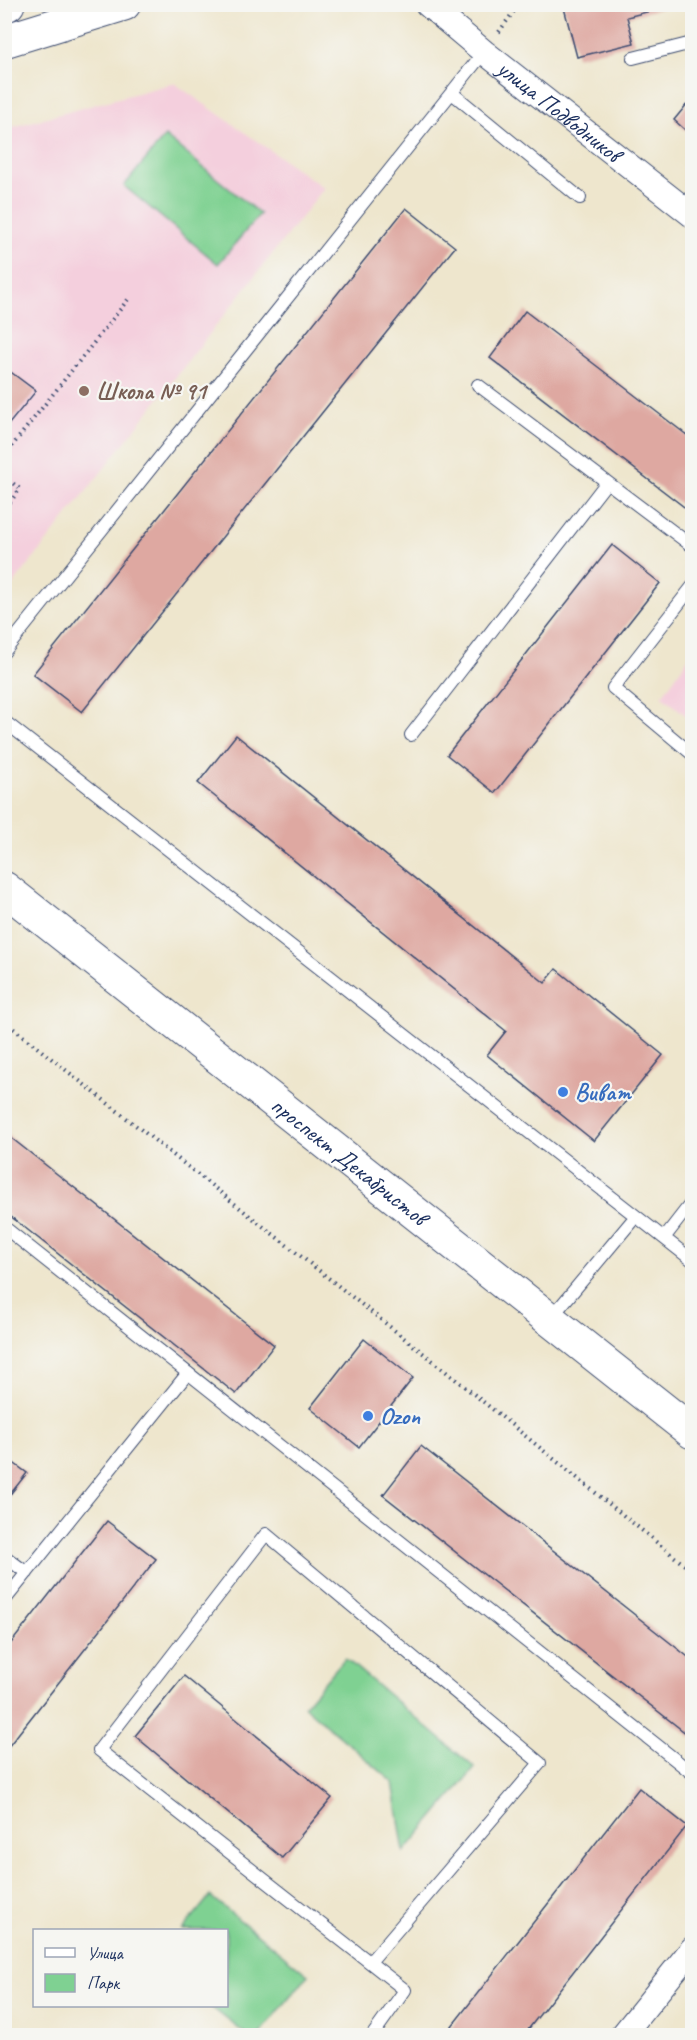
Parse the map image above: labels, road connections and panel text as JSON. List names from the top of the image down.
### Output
{
  "streets": {
    "main road": ["проспект Декабристов"],
    "street": ["улица Подводников"]
  },
  "places": ["Школа № 91", "Виват", "Ozon"],
  "legend": ["Улица", "Парк"]
}
